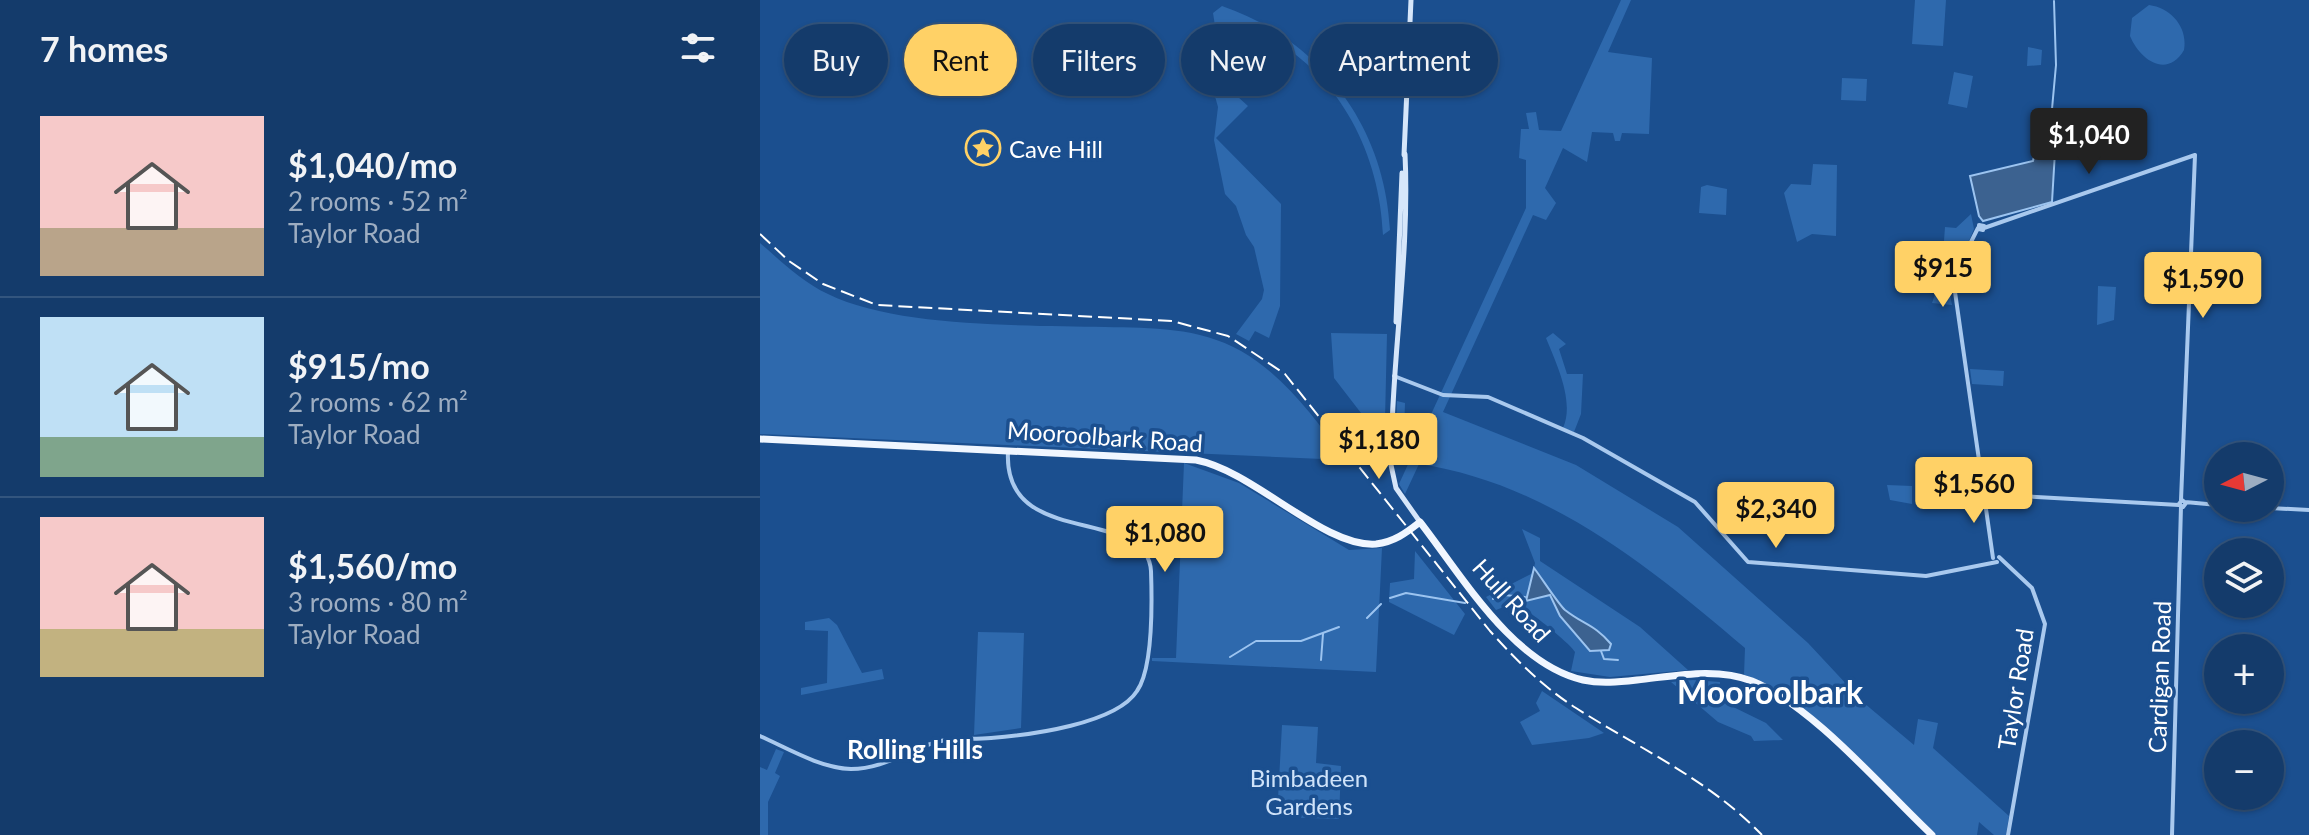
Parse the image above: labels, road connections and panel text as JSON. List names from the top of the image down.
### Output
{
  "streets": {
    "main road": ["Mooroolbark Road", "Hull Road"],
    "street": ["Cardigan Road", "Taylor Road"]
  },
  "crossings": [
    ["Mooroolbark Road", "Hull Road"],
    ["Cardigan Road", "Taylor Road"]
  ],
  "districts": ["Mooroolbark", "Rolling Hills"],
  "parks": ["Bimbadeen Gardens"],
  "places": {
    "place": ["Cave Hill"]
  },
  "north": "left",
  "page": {
    "heading": "7 homes",
    "chip": [
      "Buy",
      "Rent",
      "Filters",
      "New",
      "Apartment"
    ],
    "list": [
      {
        "name": "$1,040/mo",
        "note": "2 rooms · 52 m² · Taylor Road"
      },
      {
        "name": "$915/mo",
        "note": "2 rooms · 62 m² · Taylor Road"
      },
      {
        "name": "$1,560/mo",
        "note": "3 rooms · 80 m² · Taylor Road"
      }
    ],
    "price": [
      "$1,040",
      "$915",
      "$1,590",
      "$1,180",
      "$1,560",
      "$2,340",
      "$1,080"
    ],
    "map_buttons": ["+", "−"]
  }
}
